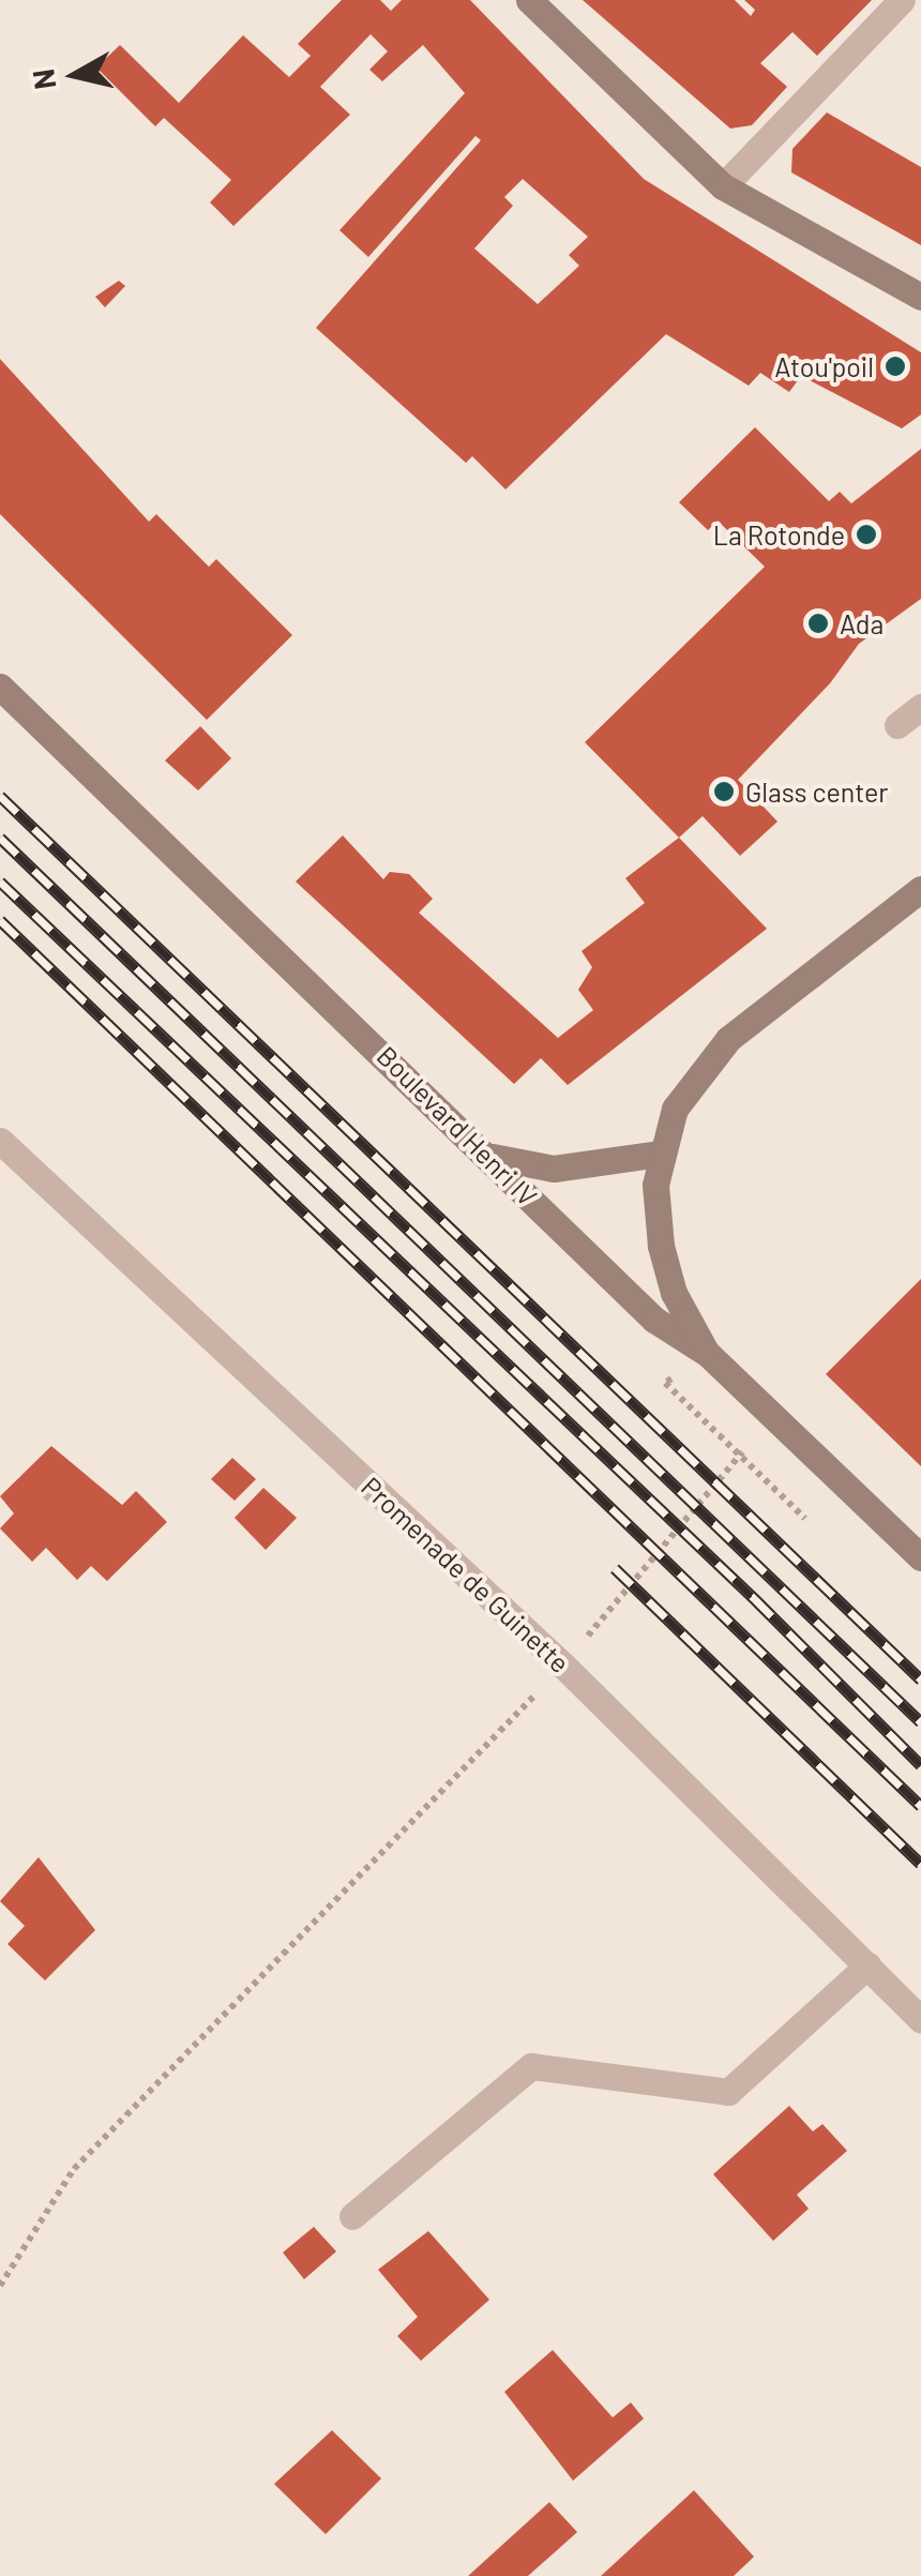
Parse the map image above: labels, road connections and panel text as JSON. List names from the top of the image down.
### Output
{
  "streets": {
    "street": ["Boulevard Henri IV", "Promenade de Guinette"]
  },
  "places": [
    "Atou'poil",
    "La Rotonde",
    "Ada",
    "Glass center"
  ],
  "north": "left"
}
